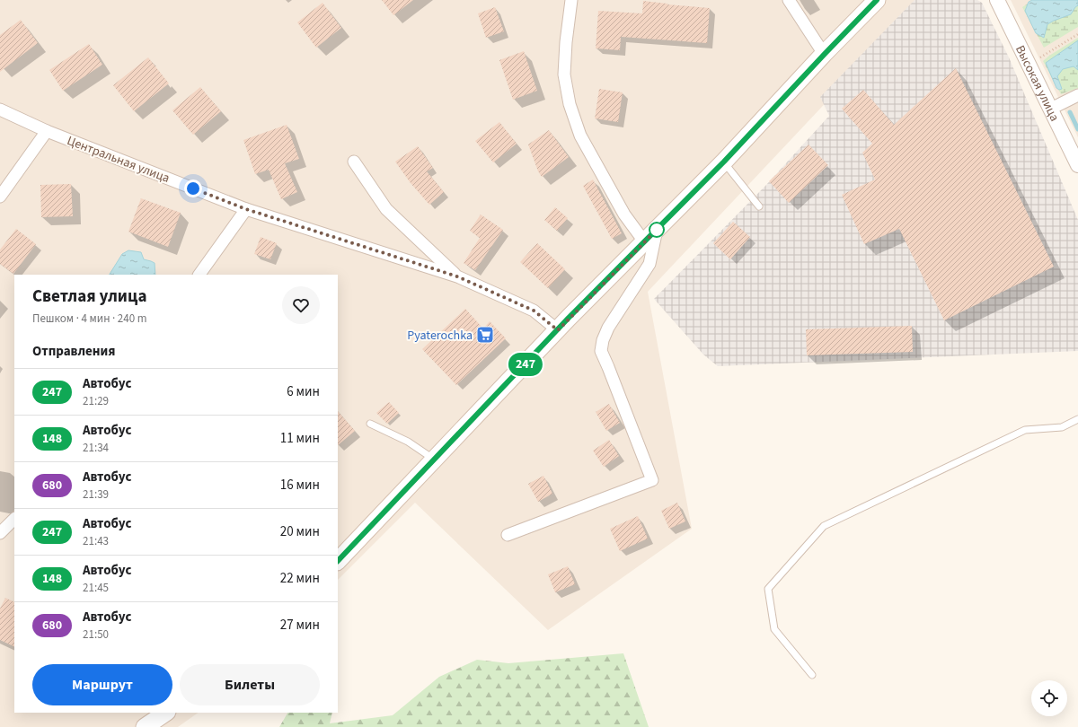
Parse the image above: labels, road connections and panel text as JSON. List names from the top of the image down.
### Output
{
  "streets": {
    "street": ["Высокая улица", "Центральная улица"]
  },
  "places": {
    "supermarket": ["Pyaterochka"]
  },
  "lines": ["bus line 247"],
  "page": {
    "on_map": "247",
    "heading": [
      ["Светлая улица", "Пешком · 4 мин · 240 m"],
      "Отправления"
    ],
    "list": [
      {
        "mark": "247",
        "name": "Автобус",
        "note": "21:29",
        "value": "6 мин"
      },
      {
        "mark": "148",
        "name": "Автобус",
        "note": "21:34",
        "value": "11 мин"
      },
      {
        "mark": "680",
        "name": "Автобус",
        "note": "21:39",
        "value": "16 мин"
      },
      {
        "mark": "247",
        "name": "Автобус",
        "note": "21:43",
        "value": "20 мин"
      },
      {
        "mark": "148",
        "name": "Автобус",
        "note": "21:45",
        "value": "22 мин"
      },
      {
        "mark": "680",
        "name": "Автобус",
        "note": "21:50",
        "value": "27 мин"
      }
    ],
    "buttons": ["Маршрут", "Билеты"]
  }
}
